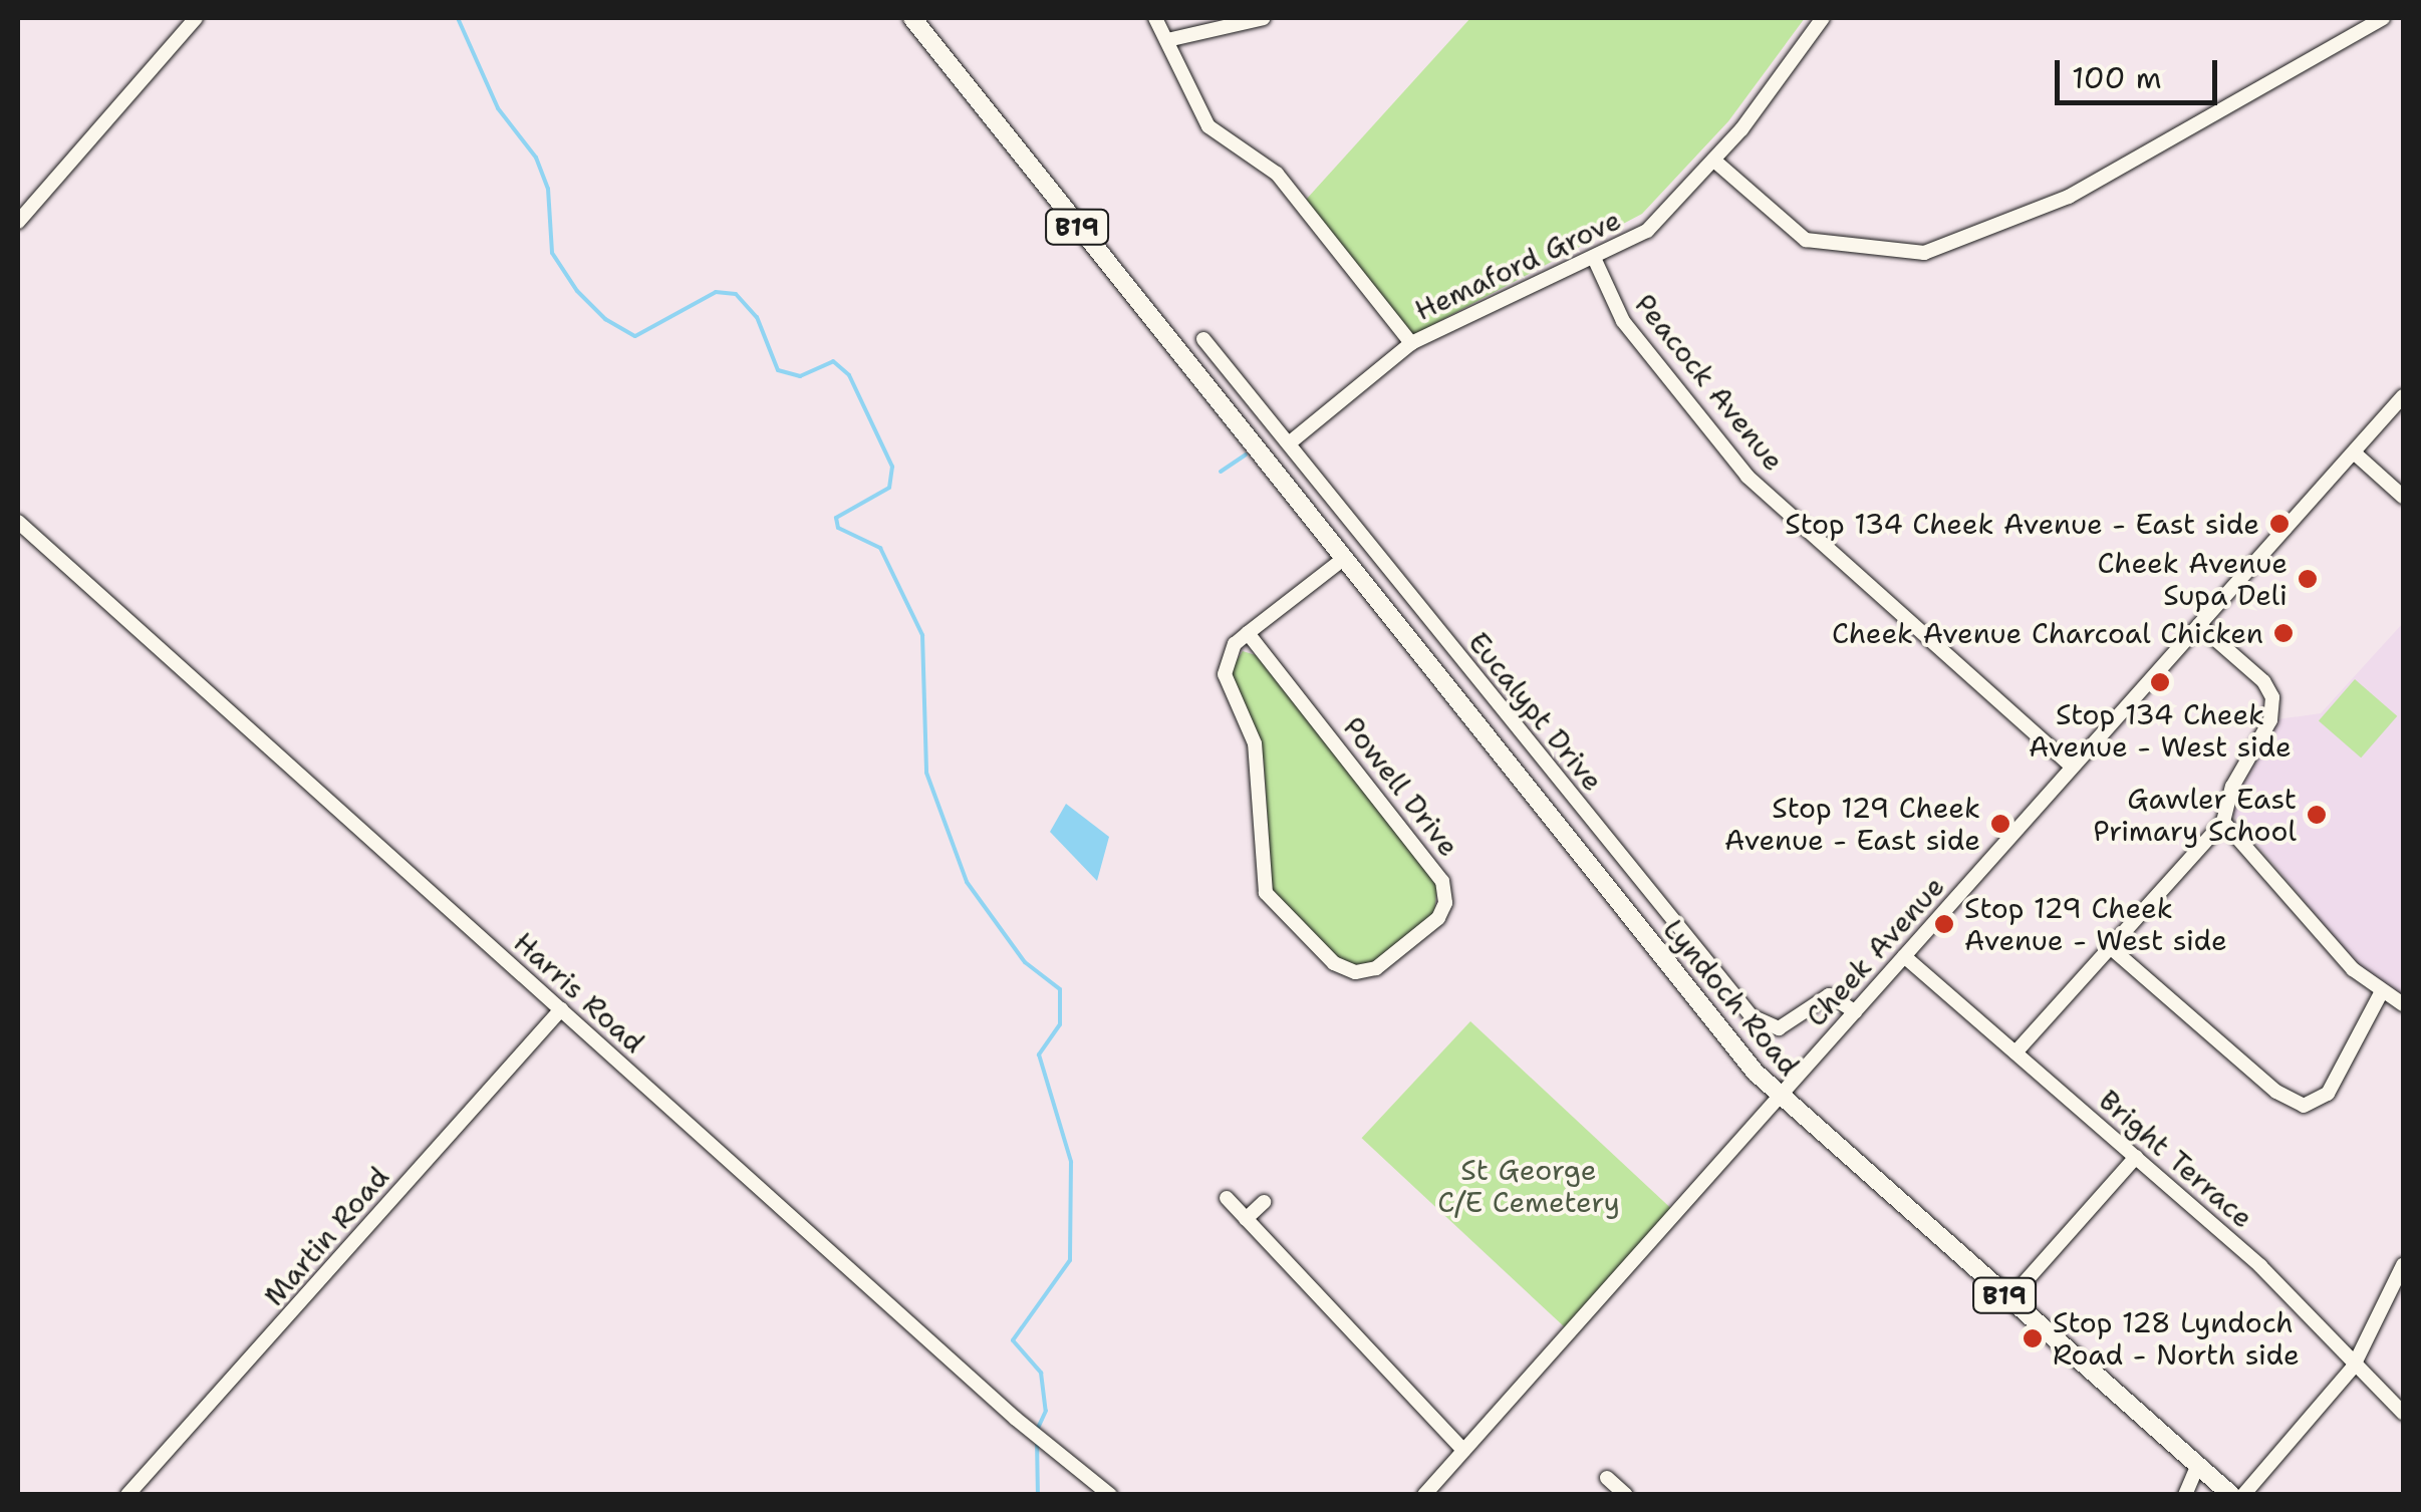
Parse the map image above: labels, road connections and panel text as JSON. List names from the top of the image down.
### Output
{
  "streets": {
    "main road": ["B19", "Lyndoch Road"],
    "street": [
      "Hemaford Grove",
      "Peacock Avenue",
      "Eucalypt Drive",
      "Powell Drive",
      "Cheek Avenue",
      "Harris Road",
      "Bright Terrace",
      "Martin Road"
    ]
  },
  "crossings": [
    ["Hemaford Grove", "Peacock Avenue"],
    ["Hemaford Grove", "Eucalypt Drive"],
    ["Peacock Avenue", "Cheek Avenue"],
    ["Eucalypt Drive", "Cheek Avenue"],
    ["Powell Drive", "Lyndoch Road"],
    ["Cheek Avenue", "Lyndoch Road"],
    ["Cheek Avenue", "Bright Terrace"],
    ["Harris Road", "Martin Road"]
  ],
  "parks": ["St George C/E Cemetery"],
  "places": [
    "Stop 134 Cheek Avenue - East side",
    "Cheek Avenue Supa Deli",
    "Cheek Avenue Charcoal Chicken",
    "Stop 134 Cheek Avenue - West side",
    "Gawler East Primary School",
    "Stop 129 Cheek Avenue - East side",
    "Stop 129 Cheek Avenue - West side",
    "Stop 128 Lyndoch Road - North side"
  ],
  "scale_bar": "100 m"
}
